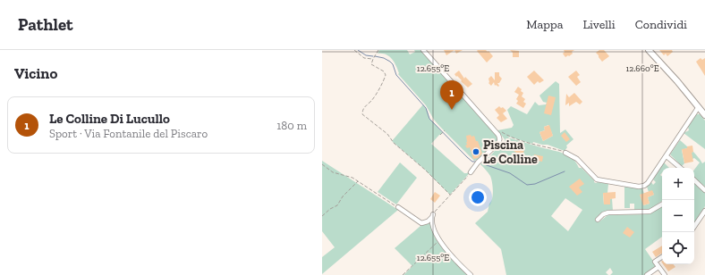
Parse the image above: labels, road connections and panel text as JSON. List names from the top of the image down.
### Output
{
  "places": ["Piscina Le Colline"],
  "page": {
    "header": "Pathlet",
    "nav": ["Mappa", "Livelli", "Condividi"],
    "heading": "Vicino",
    "pins": "1",
    "list": [
      {
        "mark": "1",
        "name": "Le Colline Di Lucullo",
        "note": "Sport · Via Fontanile del Piscaro",
        "value": "180 m"
      }
    ],
    "map_buttons": ["+", "−"]
  },
  "coordinates": ["12.655°E", "12.660°E"]
}
